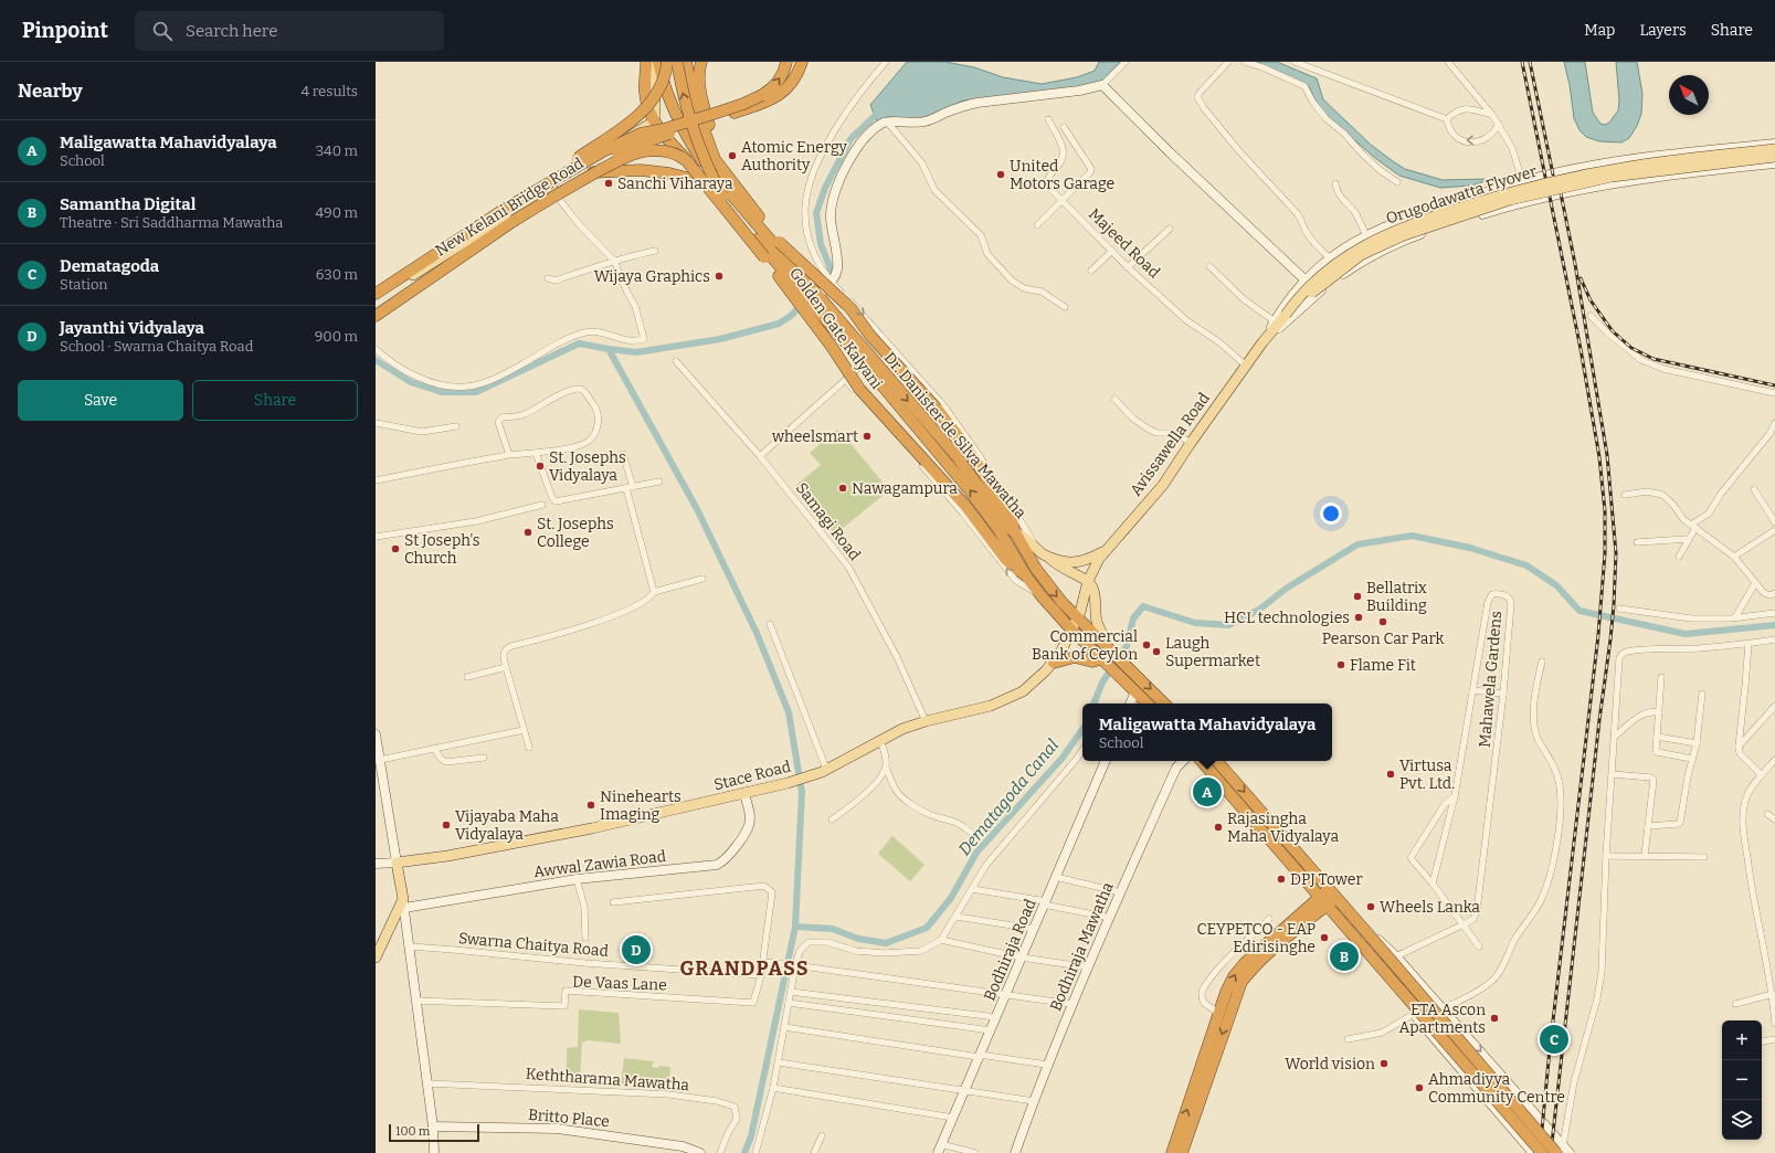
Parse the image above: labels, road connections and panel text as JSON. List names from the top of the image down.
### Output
{
  "streets": {
    "highway": ["New Kelani Bridge Road", "Golden Gate Kalyani", "Dr. Danister de Silva Mawatha"],
    "main road": ["Orugodawatta Flyover", "Avissawella Road", "Stace Road"],
    "street": [
      "Majeed Road",
      "Samagi Road",
      "Mahawela Gardens",
      "Awwal Zawia Road",
      "Swarna Chaitya Road",
      "Bodhiraja Mawatha",
      "Bodhiraja Road",
      "De Vaas Lane",
      "Keththarama Mawatha",
      "Britto Place"
    ]
  },
  "crossings": [
    ["Orugodawatta Flyover", "Avissawella Road"],
    ["Majeed Road", "Avissawella Road"],
    ["Golden Gate Kalyani", "Dr. Danister de Silva Mawatha"],
    ["Dr. Danister de Silva Mawatha", "Avissawella Road"],
    ["Dr. Danister de Silva Mawatha", "Stace Road"],
    ["Avissawella Road", "Stace Road"],
    ["Samagi Road", "Stace Road"],
    ["Stace Road", "Awwal Zawia Road"],
    ["Swarna Chaitya Road", "De Vaas Lane"]
  ],
  "districts": ["GRANDPASS"],
  "water": ["Dematagoda Canal"],
  "places": [
    "Atomic Energy Authority",
    "United Motors Garage",
    "Sanchi Viharaya",
    "Wijaya Graphics",
    "wheelsmart",
    "St. Josephs Vidyalaya",
    "Nawagampura",
    "St. Josephs College",
    "St Joseph's Church",
    "Bellatrix Building",
    "HCL technologies",
    "Pearson Car Park",
    "Commercial Bank of Ceylon",
    "Laugh Supermarket",
    "Flame Fit",
    "Virtusa Pvt. Ltd.",
    "Ninehearts Imaging",
    "Vijayaba Maha Vidyalaya",
    "Rajasingha Maha Vidyalaya",
    "DPJ Tower",
    "Wheels Lanka",
    "CEYPETCO - EAP Edirisinghe",
    "ETA Ascon Apartments",
    "World vision",
    "Ahmadiyya Community Centre"
  ],
  "scale_bar": "100 m",
  "north": "top left",
  "page": {
    "header": "Pinpoint",
    "search": "Search here",
    "nav": ["Map", "Layers", "Share"],
    "heading": ["Nearby", "4 results"],
    "list": [
      {
        "mark": "A",
        "name": "Maligawatta Mahavidyalaya",
        "note": "School",
        "value": "340 m"
      },
      {
        "mark": "B",
        "name": "Samantha Digital",
        "note": "Theatre · Sri Saddharma Mawatha",
        "value": "490 m"
      },
      {
        "mark": "C",
        "name": "Dematagoda",
        "note": "Station",
        "value": "630 m"
      },
      {
        "mark": "D",
        "name": "Jayanthi Vidyalaya",
        "note": "School · Swarna Chaitya Road",
        "value": "900 m"
      }
    ],
    "buttons": ["Save", "Share"],
    "popup": ["Maligawatta Mahavidyalaya", "School"],
    "pins": [
      "A",
      "D",
      "B",
      "C"
    ],
    "map_buttons": ["+", "−"],
    "scale": "100 m"
  }
}
